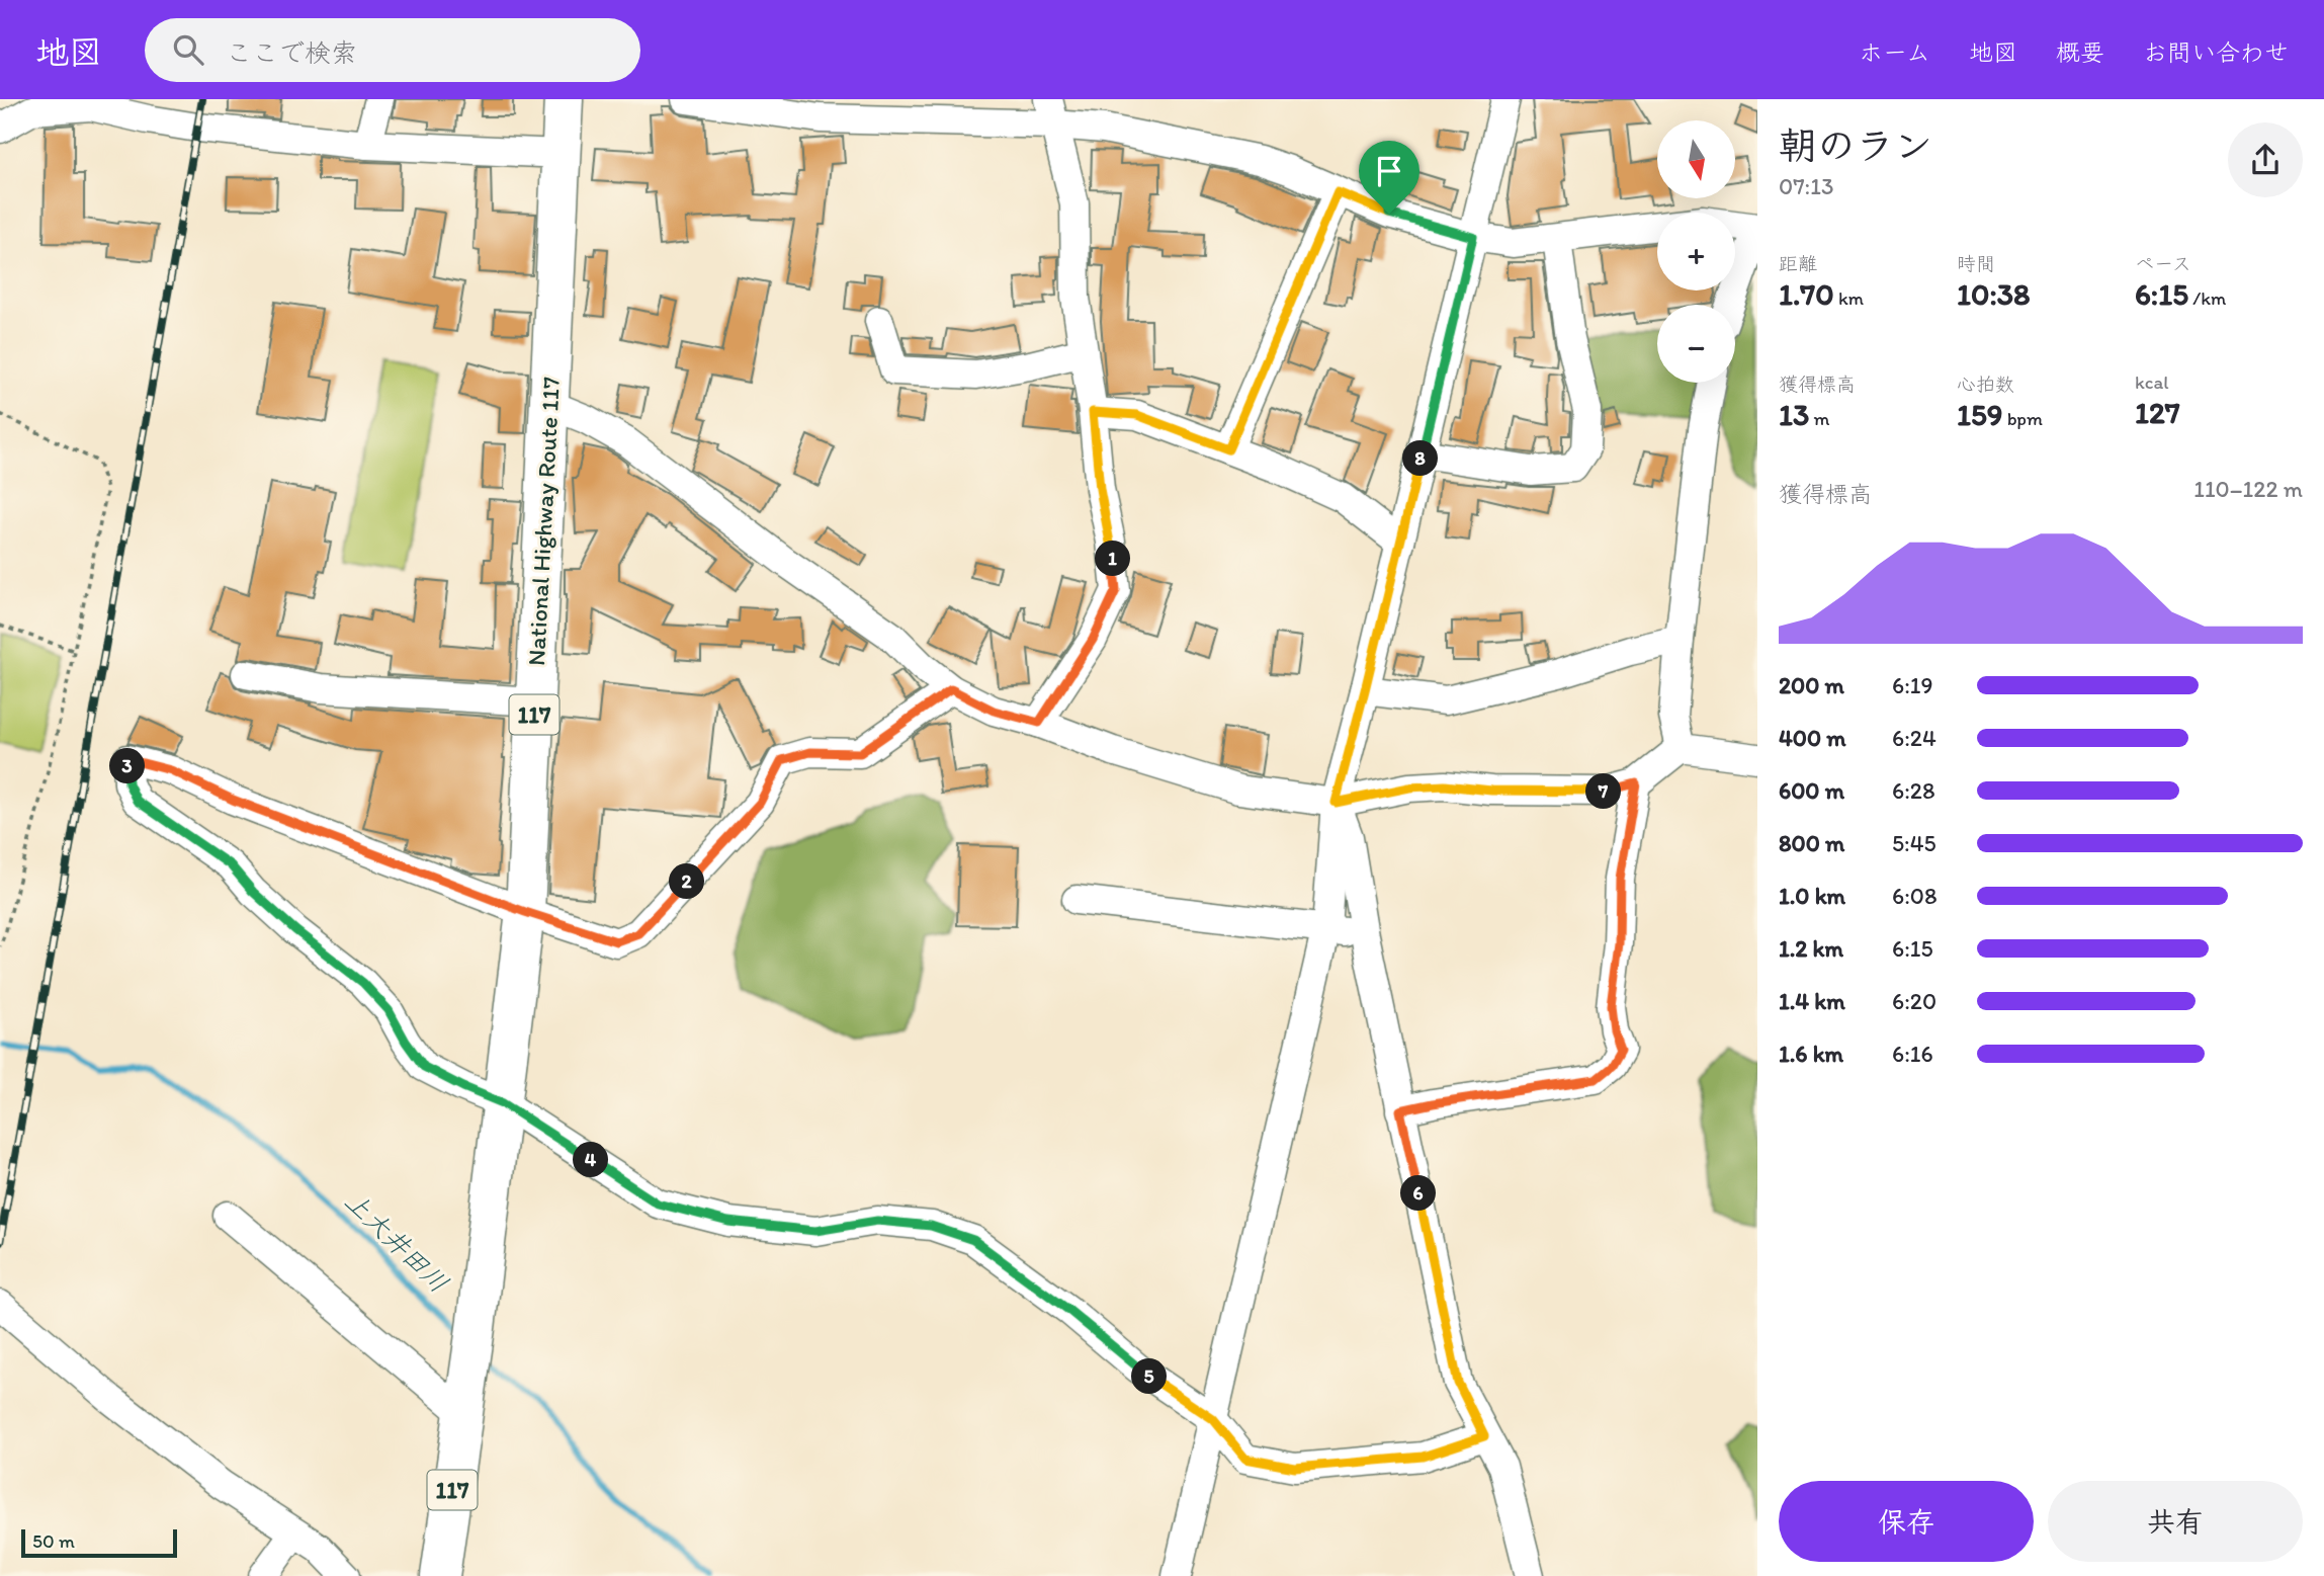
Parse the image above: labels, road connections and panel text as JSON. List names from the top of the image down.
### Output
{
  "streets": {
    "highway": ["National Highway Route 117", "117"]
  },
  "water": ["上大井田川"],
  "scale_bar": "50 m",
  "north": "bottom",
  "page": {
    "header": "地図",
    "search": "ここで検索",
    "nav": [
      "ホーム",
      "地図",
      "概要",
      "お問い合わせ"
    ],
    "heading": ["朝のラン", "07:13"],
    "map_buttons": ["+", "−"],
    "stats": [
      ["距離", "1.70 km"],
      ["時間", "10:38"],
      ["ペース", "6:15 /km"],
      ["獲得標高", "13 m"],
      ["心拍数", "159 bpm"],
      ["kcal", "127"]
    ],
    "pins": [
      "8",
      "1",
      "3",
      "7",
      "2",
      "4",
      "6",
      "5"
    ],
    "chart": ["獲得標高", "110–122 m"],
    "list": [
      {
        "name": "200 m",
        "note": "6:19"
      },
      {
        "name": "400 m",
        "note": "6:24"
      },
      {
        "name": "600 m",
        "note": "6:28"
      },
      {
        "name": "800 m",
        "note": "5:45"
      },
      {
        "name": "1.0 km",
        "note": "6:08"
      },
      {
        "name": "1.2 km",
        "note": "6:15"
      },
      {
        "name": "1.4 km",
        "note": "6:20"
      },
      {
        "name": "1.6 km",
        "note": "6:16"
      }
    ],
    "buttons": ["保存", "共有"],
    "scale": "50 m"
  }
}
